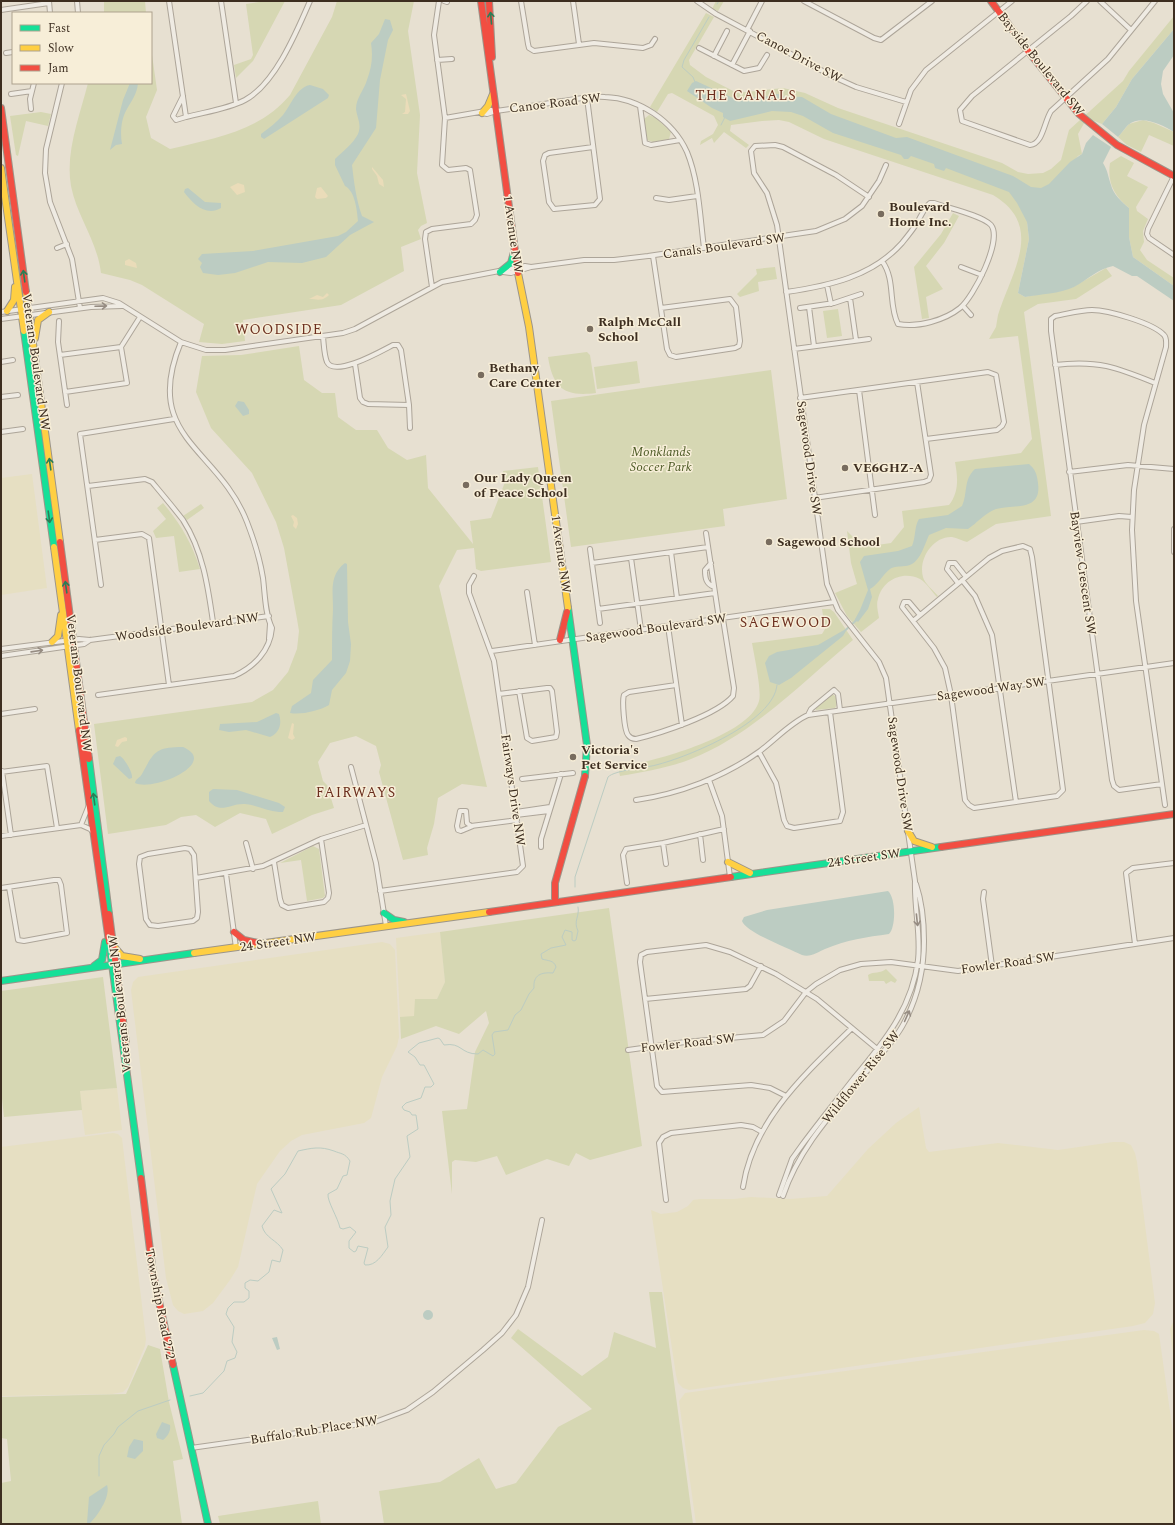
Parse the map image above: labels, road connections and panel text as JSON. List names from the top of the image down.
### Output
{
  "streets": {
    "street": [
      "Canoe Drive SW",
      "Bayside Boulevard SW",
      "Canoe Road SW",
      "1 Avenue NW",
      "Canals Boulevard SW",
      "Veterans Boulevard NW",
      "Sagewood Drive SW",
      "Bayview Crescent SW",
      "Woodside Boulevard NW",
      "Sagewood Boulevard SW",
      "Sagewood Way SW",
      "Fairways Drive NW",
      "24 Street SW",
      "24 Street NW",
      "Fowler Road SW",
      "Wildflower Rise SW",
      "Township Road 272",
      "Buffalo Rub Place NW"
    ]
  },
  "crossings": [
    ["Canoe Road SW", "1 Avenue NW"],
    ["Canoe Road SW", "Canals Boulevard SW"],
    ["1 Avenue NW", "Canals Boulevard SW"],
    ["1 Avenue NW", "Sagewood Boulevard SW"],
    ["1 Avenue NW", "24 Street SW"],
    ["1 Avenue NW", "24 Street NW"],
    ["Canals Boulevard SW", "Sagewood Drive SW"],
    ["Veterans Boulevard NW", "Woodside Boulevard NW"],
    ["Veterans Boulevard NW", "24 Street NW"],
    ["Veterans Boulevard NW", "Township Road 272"],
    ["Sagewood Drive SW", "Sagewood Boulevard SW"],
    ["Sagewood Drive SW", "Sagewood Way SW"],
    ["Sagewood Drive SW", "24 Street SW"],
    ["Sagewood Drive SW", "Wildflower Rise SW"],
    ["Bayview Crescent SW", "Sagewood Way SW"],
    ["24 Street SW", "24 Street NW"],
    ["24 Street SW", "Wildflower Rise SW"],
    ["Fowler Road SW", "Wildflower Rise SW"],
    ["Township Road 272", "Buffalo Rub Place NW"]
  ],
  "districts": [
    "THE CANALS",
    "WOODSIDE",
    "SAGEWOOD",
    "FAIRWAYS"
  ],
  "parks": ["Monklands Soccer Park"],
  "places": [
    "Boulevard Home Inc.",
    "Ralph McCall School",
    "Bethany Care Center",
    "VE6GHZ-A",
    "Our Lady Queen of Peace School",
    "Sagewood School",
    "Victoria's Pet Service"
  ],
  "legend": ["Fast", "Slow", "Jam"]
}
